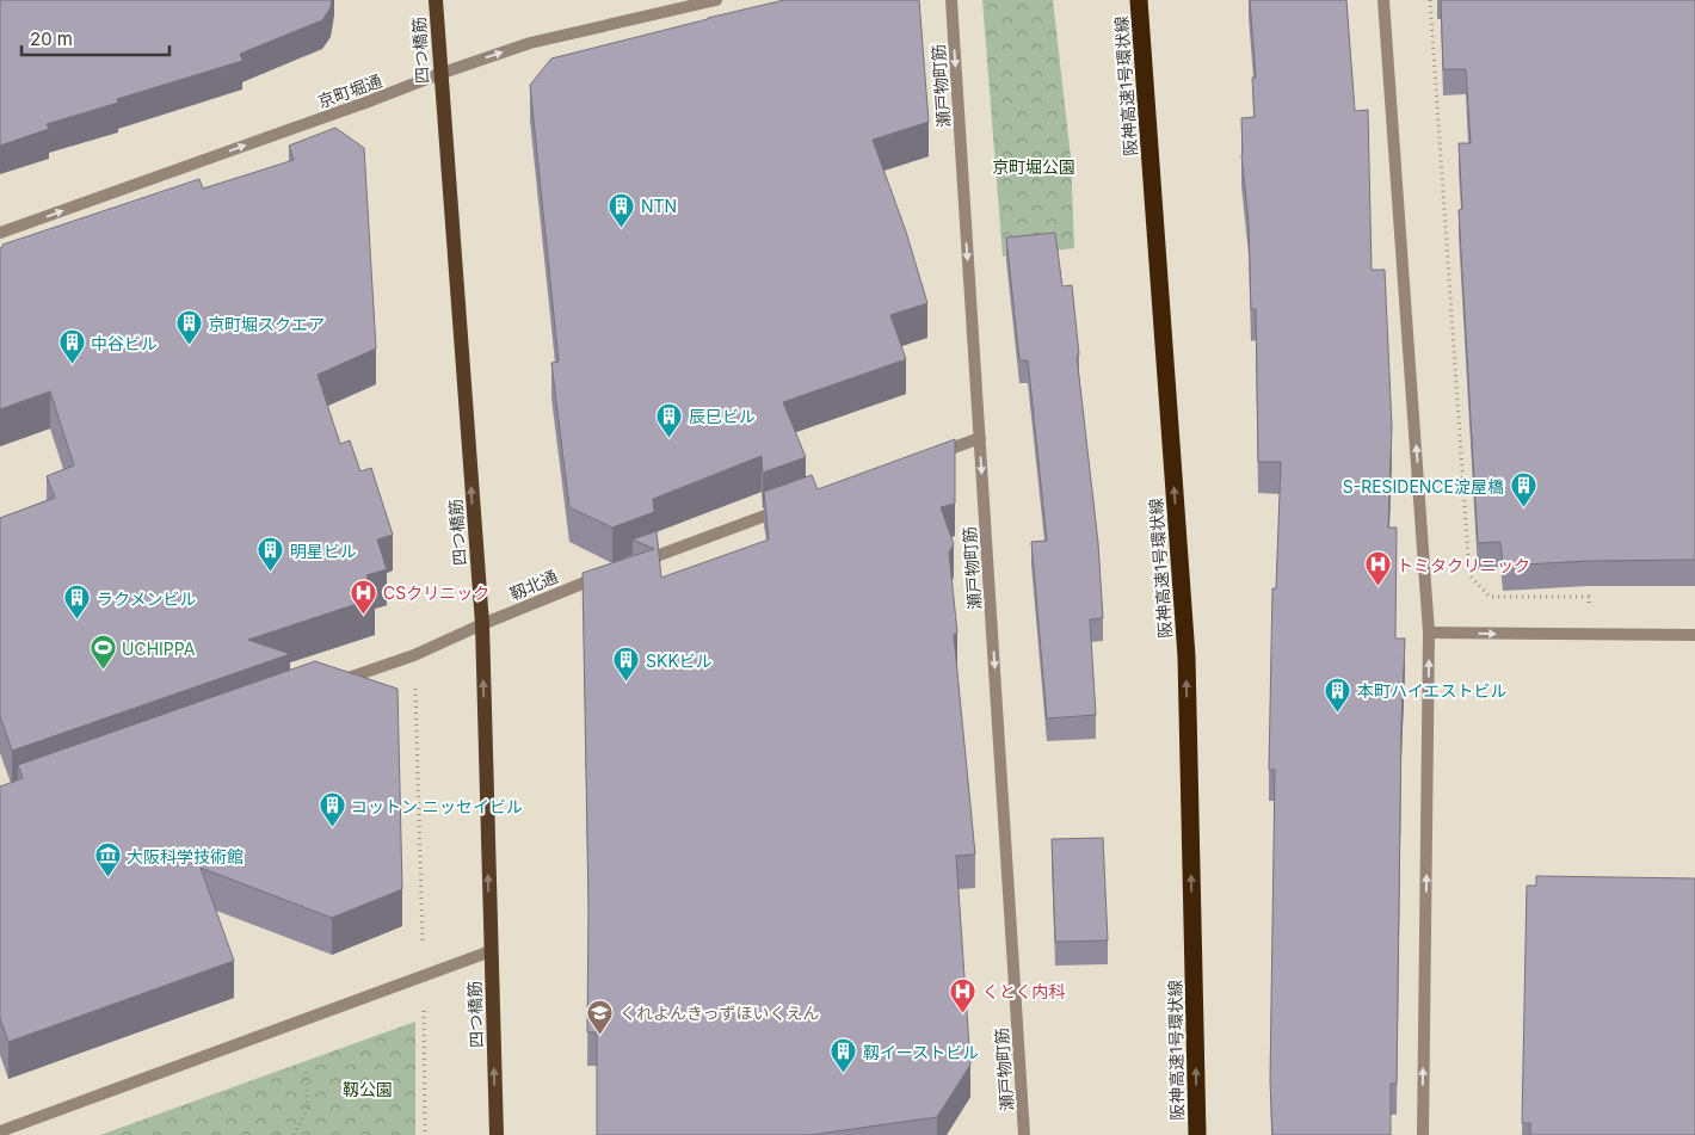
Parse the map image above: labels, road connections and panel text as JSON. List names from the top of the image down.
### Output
{
  "streets": {
    "highway": ["阪神高速1号環状線"],
    "main road": ["四つ橋筋"],
    "street": ["瀬戸物町筋", "京町堀通", "靱北通"]
  },
  "crossings": [
    ["四つ橋筋", "京町堀通"],
    ["四つ橋筋", "靱北通"]
  ],
  "one_way": [
    "四つ橋筋",
    "瀬戸物町筋",
    "阪神高速1号環状線",
    "京町堀通"
  ],
  "parks": ["京町堀公園", "靱公園"],
  "places": {
    "building": [
      "NTN",
      "京町堀スクエア",
      "中谷ビル",
      "辰巳ビル",
      "S-RESIDENCE淀屋橋",
      "明星ビル",
      "ラクメンビル",
      "SKKビル",
      "本町ハイエストビル",
      "コットン ニッセイビル",
      "靱イーストビル"
    ],
    "hospital": ["トミタクリニック", "CSクリニック", "くとく内科"],
    "sports": ["UCHIPPA"],
    "museum": ["大阪科学技術館"],
    "school or university": ["くれよんきっずほいくえん"]
  },
  "scale_bar": "20 m"
}
